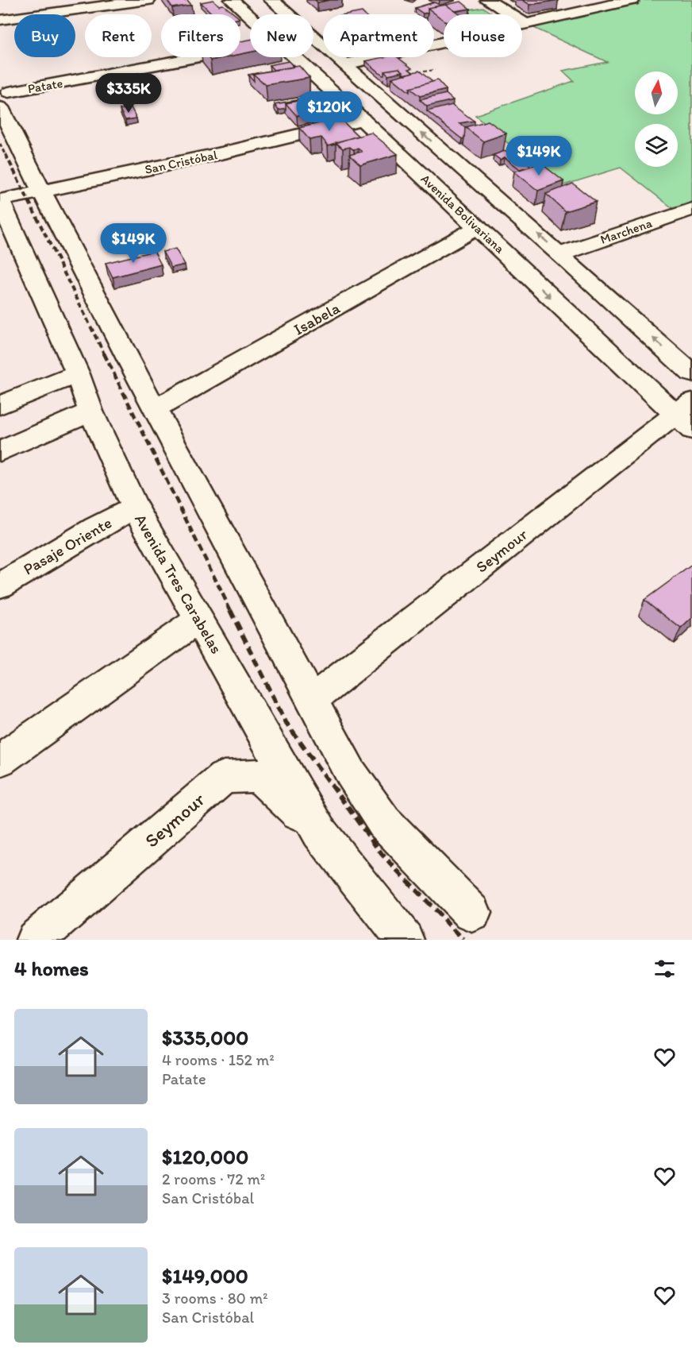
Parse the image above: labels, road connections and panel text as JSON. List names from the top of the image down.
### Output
{
  "streets": {
    "street": [
      "Patate",
      "San Cristóbal",
      "Avenida Bolivariana",
      "Marchena",
      "Isabela",
      "Pasaje Oriente",
      "Seymour",
      "Avenida Tres Carabelas"
    ]
  },
  "crossings": [
    ["San Cristóbal", "Avenida Bolivariana"],
    ["San Cristóbal", "Avenida Tres Carabelas"],
    ["Avenida Bolivariana", "Isabela"],
    ["Avenida Bolivariana", "Seymour"],
    ["Pasaje Oriente", "Avenida Tres Carabelas"],
    ["Seymour", "Avenida Tres Carabelas"]
  ],
  "north": "top",
  "page": {
    "chip": [
      "Buy",
      "Rent",
      "Filters",
      "New",
      "Apartment",
      "House"
    ],
    "price": [
      "$335K",
      "$120K",
      "$149K",
      "$149K"
    ],
    "heading": "4 homes",
    "list": [
      {
        "name": "$335,000",
        "note": "4 rooms · 152 m² · Patate"
      },
      {
        "name": "$120,000",
        "note": "2 rooms · 72 m² · San Cristóbal"
      },
      {
        "name": "$149,000",
        "note": "3 rooms · 80 m² · San Cristóbal"
      }
    ]
  }
}
